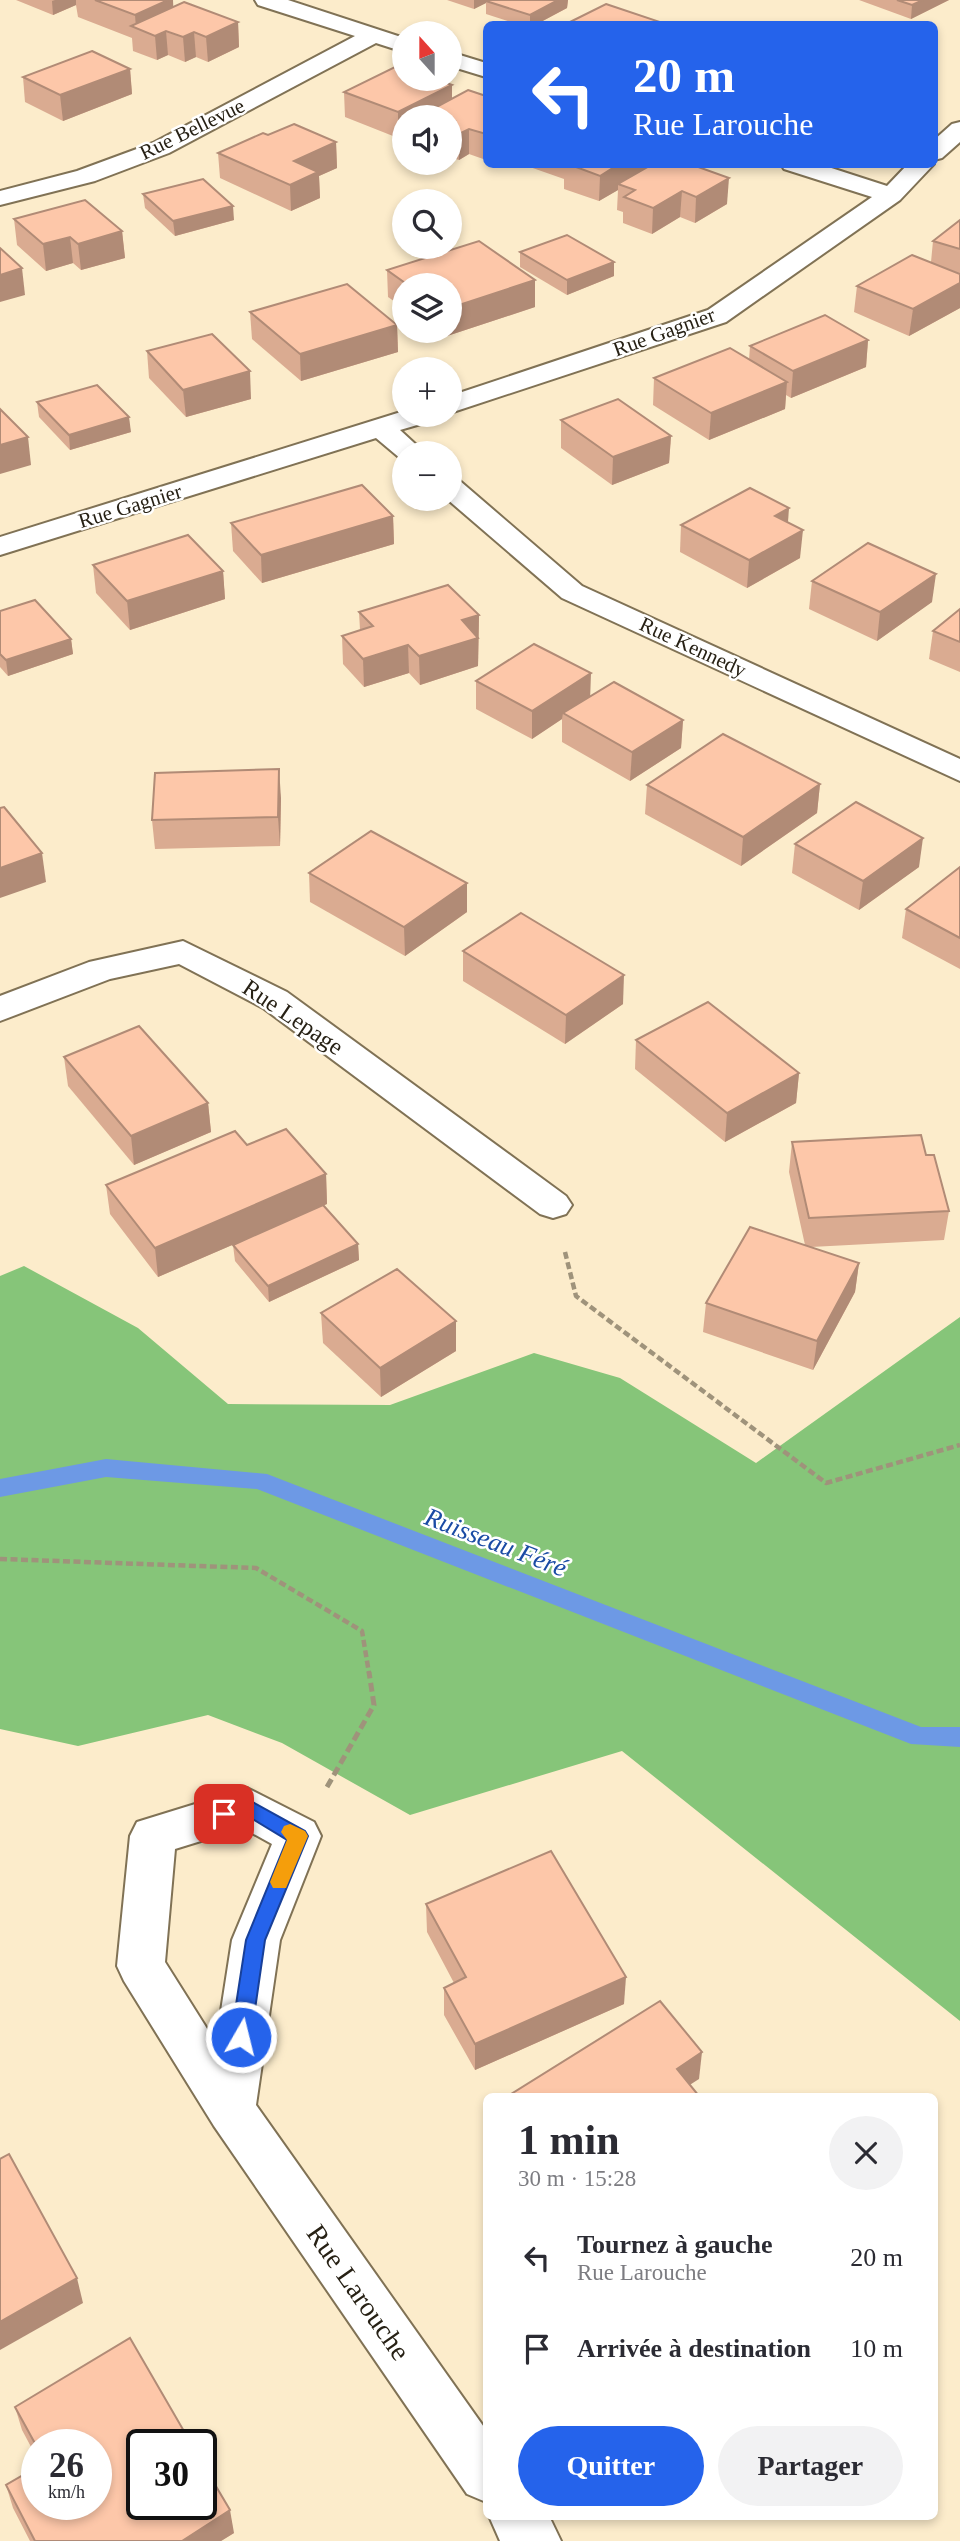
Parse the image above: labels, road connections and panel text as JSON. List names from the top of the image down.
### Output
{
  "streets": {
    "street": [
      "Rue Bellevue",
      "Rue Gagnier",
      "Rue Kennedy",
      "Rue Lepage",
      "Rue Larouche"
    ]
  },
  "water": ["Ruisseau Féré"],
  "north": "top",
  "page": {
    "map_buttons": ["+", "−"],
    "turn": ["20 m", "Rue Larouche"],
    "heading": ["1 min", "30 m · 15:28"],
    "list": [
      {
        "name": "Tournez à gauche",
        "note": "Rue Larouche",
        "value": "20 m"
      },
      {
        "name": "Arrivée à destination",
        "value": "10 m"
      }
    ],
    "buttons": ["Quitter", "Partager"],
    "speed": "26 km/h",
    "limit": "30"
  }
}
